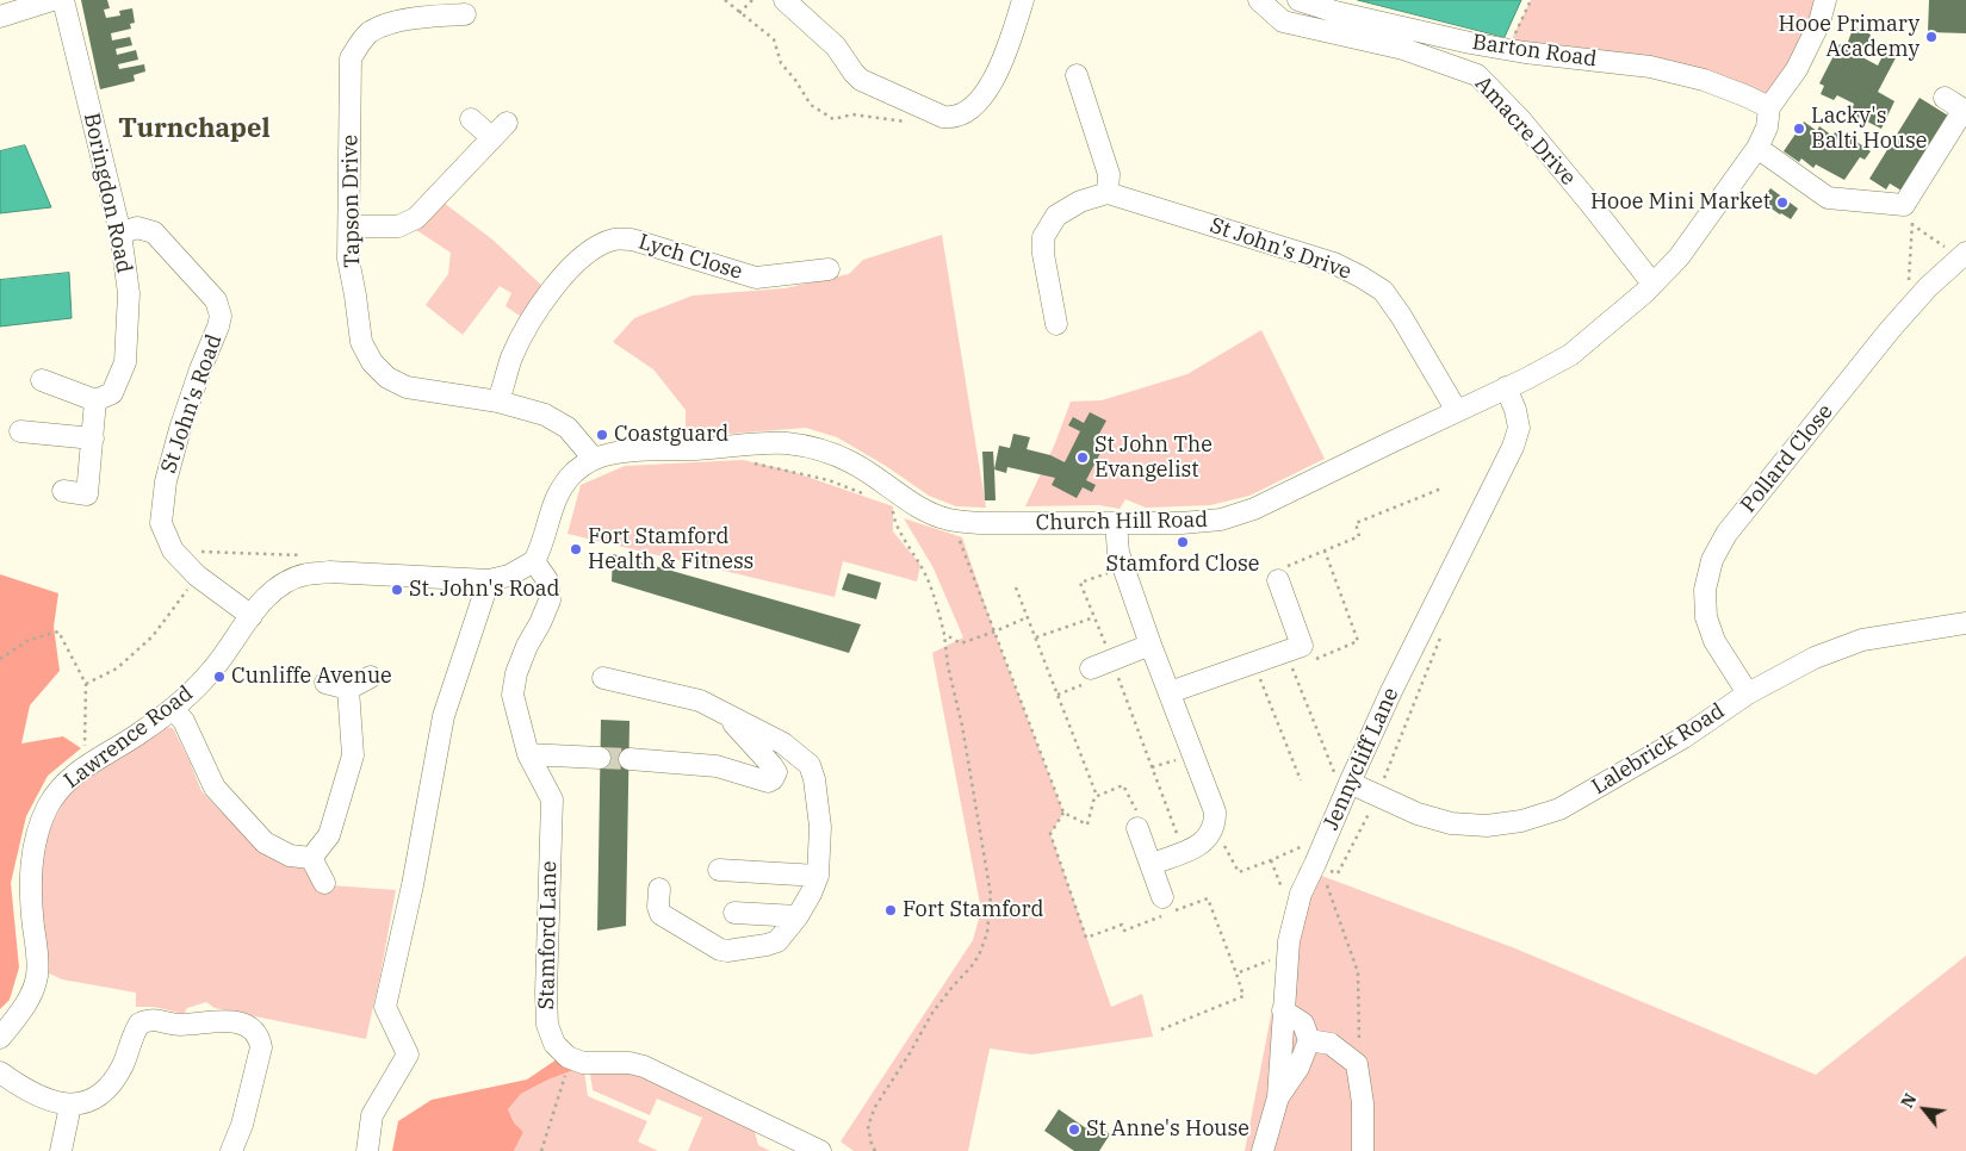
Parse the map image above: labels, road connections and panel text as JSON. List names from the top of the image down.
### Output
{
  "streets": {
    "street": [
      "Barton Road",
      "Amacre Drive",
      "Boringdon Road",
      "Tapson Drive",
      "St John's Drive",
      "Lych Close",
      "St John's Road",
      "Pollard Close",
      "Church Hill Road",
      "Lawrence Road",
      "Lalebrick Road",
      "Jennycliff Lane",
      "Stamford Lane"
    ]
  },
  "crossings": [
    ["Barton Road", "Church Hill Road"],
    ["Amacre Drive", "Church Hill Road"],
    ["Boringdon Road", "St John's Road"],
    ["Tapson Drive", "Lych Close"],
    ["Tapson Drive", "Church Hill Road"],
    ["St John's Drive", "Church Hill Road"],
    ["St John's Road", "Lawrence Road"],
    ["Pollard Close", "Lalebrick Road"],
    ["Church Hill Road", "Jennycliff Lane"],
    ["Church Hill Road", "Stamford Lane"],
    ["Lalebrick Road", "Jennycliff Lane"]
  ],
  "districts": ["Turnchapel"],
  "places": [
    "Hooe Primary Academy",
    "Lacky's Balti House",
    "Hooe Mini Market",
    "Coastguard",
    "St John The Evangelist",
    "Stamford Close",
    "Fort Stamford Health & Fitness",
    "St. John's Road",
    "Cunliffe Avenue",
    "Fort Stamford",
    "St Anne's House"
  ],
  "north": "top left"
}
